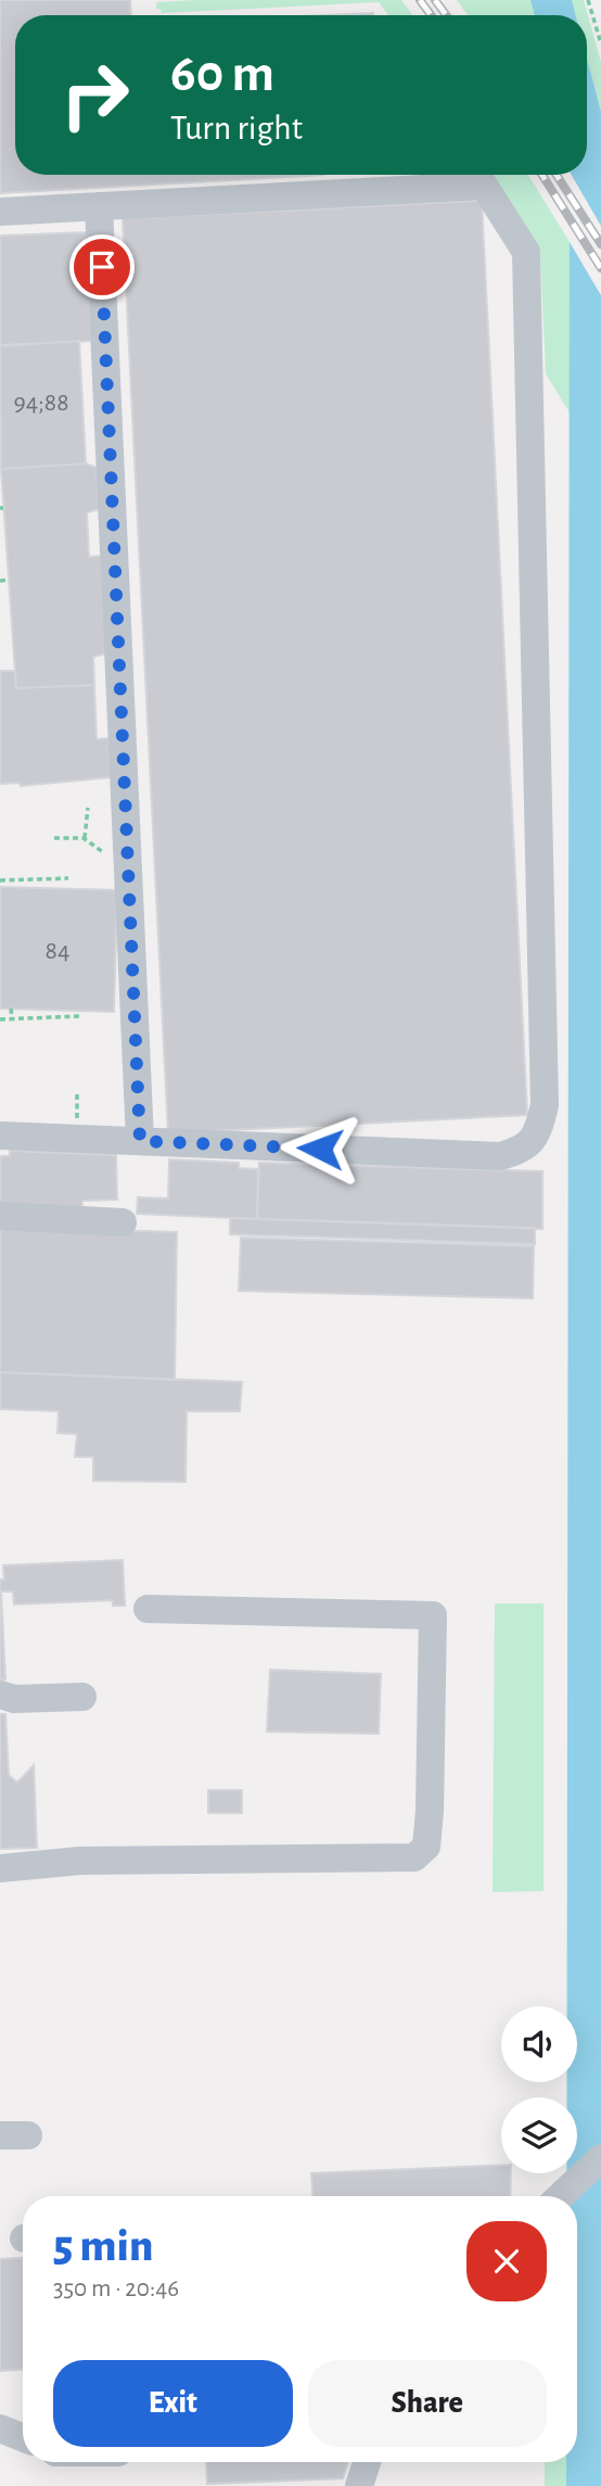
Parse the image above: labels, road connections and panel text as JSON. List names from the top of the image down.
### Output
{
  "house_numbers": ["94;88", "84"],
  "page": {
    "turn": ["60 m", "Turn right"],
    "heading": ["5 min", "350 m · 20:46"],
    "buttons": ["Exit", "Share"]
  }
}
